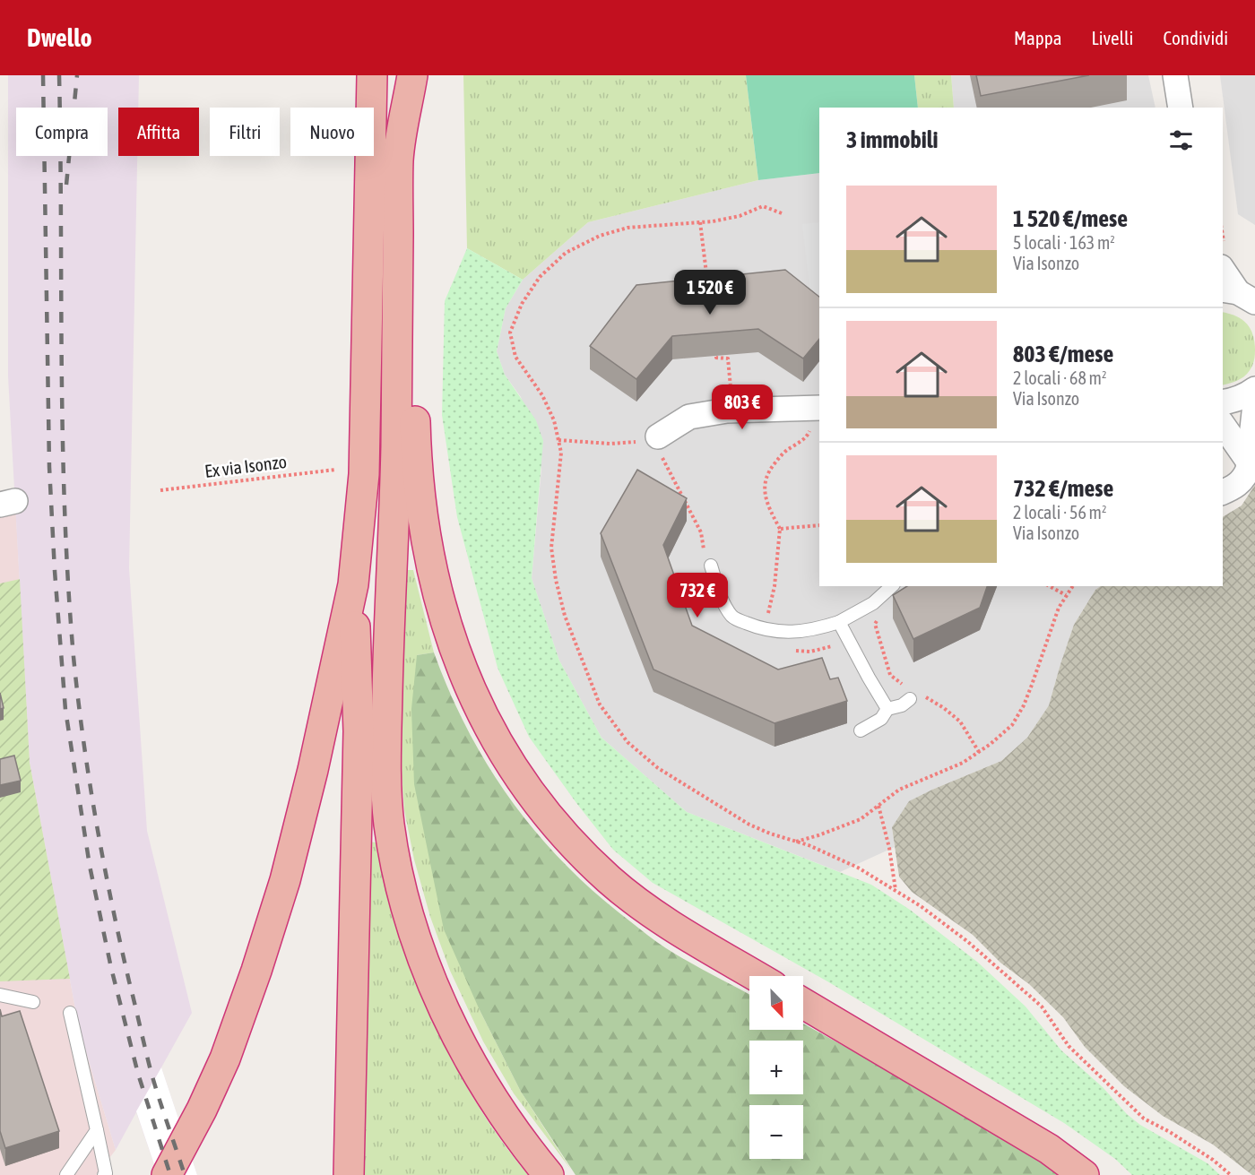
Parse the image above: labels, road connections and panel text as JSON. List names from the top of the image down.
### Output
{
  "streets": {
    "path": ["Ex via Isonzo"]
  },
  "north": "bottom right",
  "page": {
    "header": "Dwello",
    "nav": ["Mappa", "Livelli", "Condividi"],
    "chip": [
      "Compra",
      "Affitta",
      "Filtri",
      "Nuovo"
    ],
    "heading": "3 immobili",
    "list": [
      {
        "name": "1 520 €/mese",
        "note": "5 locali · 163 m² · Via Isonzo"
      },
      {
        "name": "803 €/mese",
        "note": "2 locali · 68 m² · Via Isonzo"
      },
      {
        "name": "732 €/mese",
        "note": "2 locali · 56 m² · Via Isonzo"
      }
    ],
    "price": ["1 520 €", "803 €", "732 €"],
    "map_buttons": ["+", "−"]
  }
}
